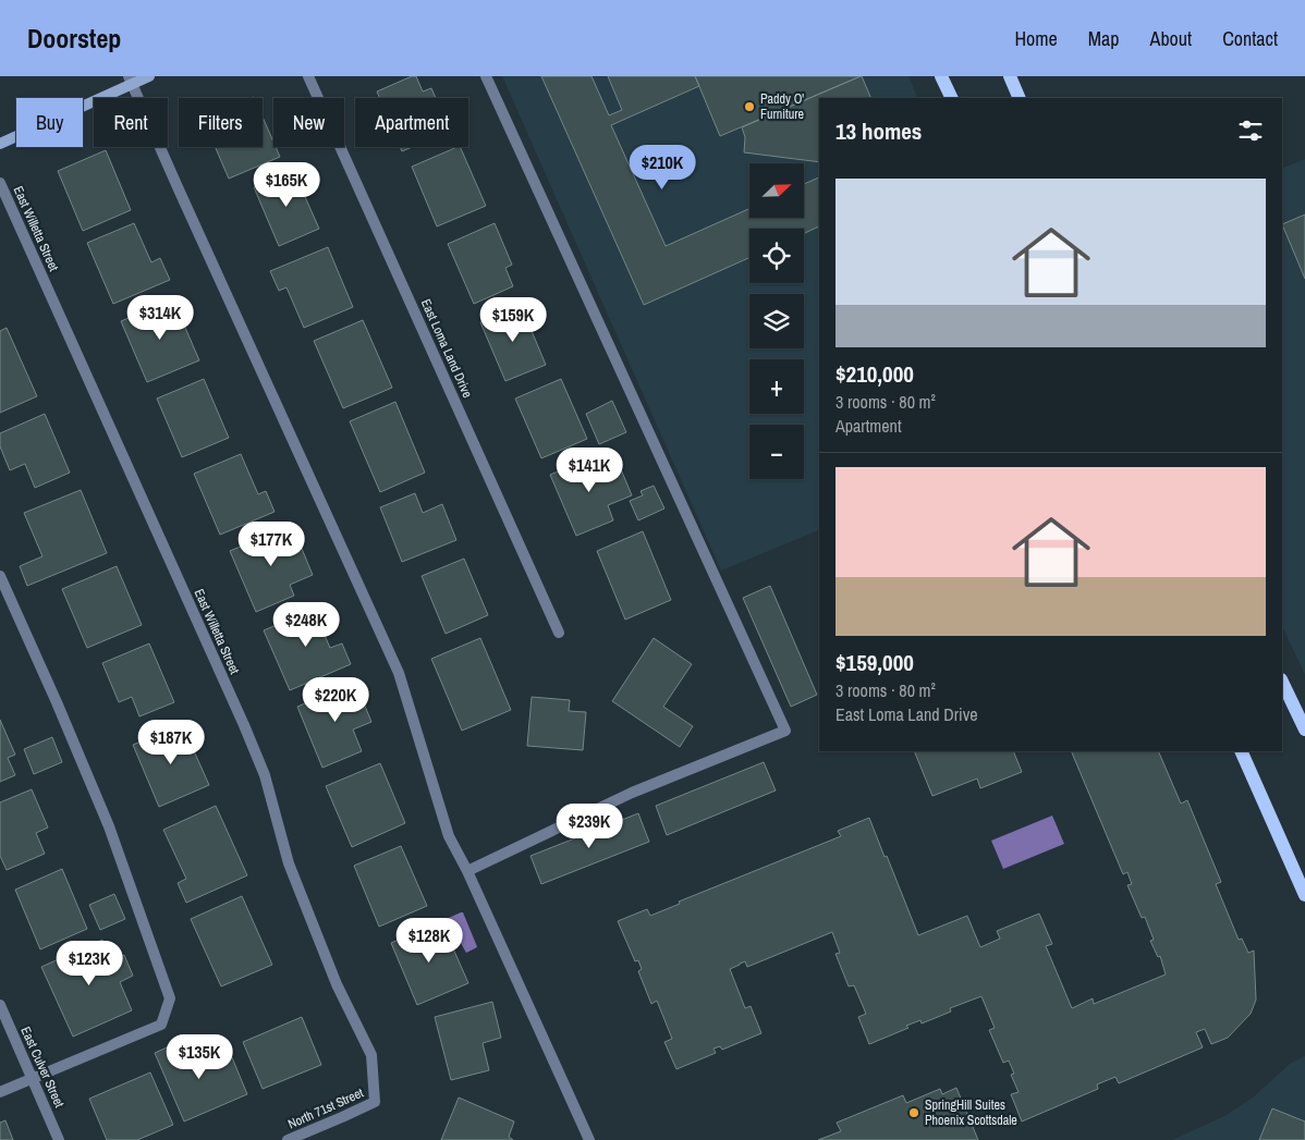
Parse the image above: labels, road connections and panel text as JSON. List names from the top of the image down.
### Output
{
  "streets": {
    "street": [
      "East Willetta Street",
      "East Loma Land Drive",
      "East Culver Street",
      "North 71st Street"
    ]
  },
  "crossings": [
    ["East Willetta Street", "North 71st Street"]
  ],
  "places": ["Paddy O' Furniture", "SpringHill Suites Phoenix Scottsdale"],
  "north": "top right",
  "page": {
    "header": "Doorstep",
    "nav": [
      "Home",
      "Map",
      "About",
      "Contact"
    ],
    "chip": [
      "Buy",
      "Rent",
      "Filters",
      "New",
      "Apartment"
    ],
    "heading": "13 homes",
    "price": [
      "$210K",
      "$165K",
      "$314K",
      "$159K",
      "$141K",
      "$177K",
      "$248K",
      "$220K",
      "$187K",
      "$239K",
      "$128K",
      "$123K",
      "$135K"
    ],
    "map_buttons": ["+", "−"],
    "list": [
      {
        "name": "$210,000",
        "note": "3 rooms · 80 m² · Apartment"
      },
      {
        "name": "$159,000",
        "note": "3 rooms · 80 m² · East Loma Land Drive"
      }
    ]
  }
}
